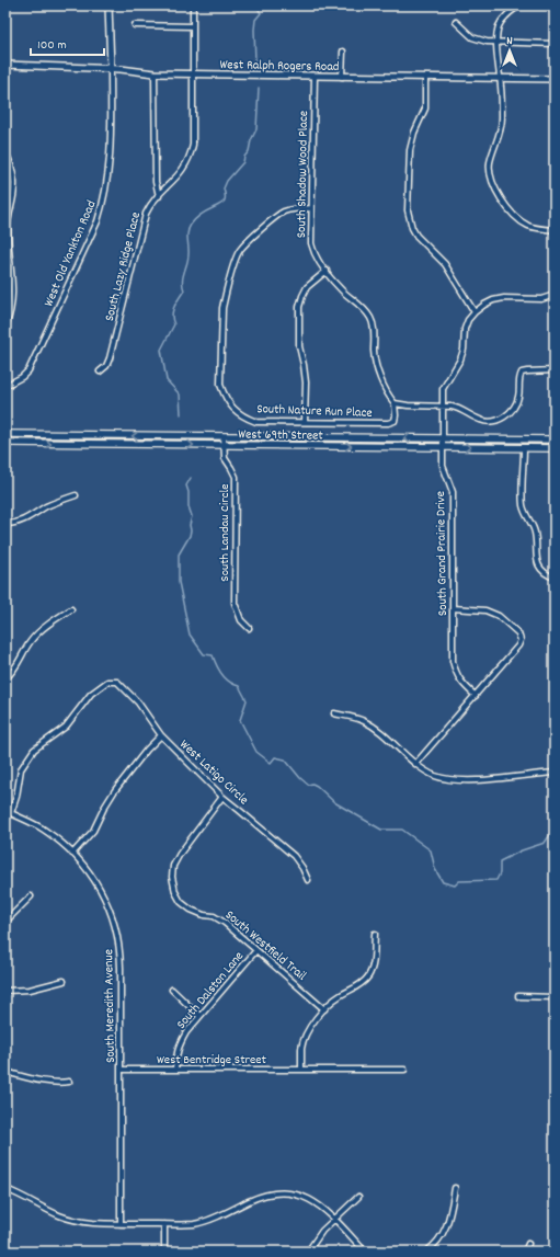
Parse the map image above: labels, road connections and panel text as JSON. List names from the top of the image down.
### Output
{
  "streets": {
    "main road": ["West 69th Street"],
    "street": [
      "West Ralph Rogers Road",
      "South Shadow Wood Place",
      "West Old Yankton Road",
      "South Lazy Ridge Place",
      "South Nature Run Place",
      "South Landau Circle",
      "South Grand Prairie Drive",
      "West Latigo Circle",
      "South Westfield Trail",
      "South Dalston Lane",
      "South Meredith Avenue",
      "West Bentridge Street"
    ]
  },
  "crossings": [
    ["West Ralph Rogers Road", "South Shadow Wood Place"],
    ["West Ralph Rogers Road", "West Old Yankton Road"],
    ["West Ralph Rogers Road", "South Lazy Ridge Place"],
    ["South Shadow Wood Place", "South Nature Run Place"],
    ["West 69th Street", "South Landau Circle"],
    ["West 69th Street", "South Grand Prairie Drive"],
    ["West Latigo Circle", "South Westfield Trail"],
    ["West Latigo Circle", "South Meredith Avenue"],
    ["South Westfield Trail", "South Dalston Lane"],
    ["South Dalston Lane", "West Bentridge Street"],
    ["South Meredith Avenue", "West Bentridge Street"]
  ],
  "scale_bar": "100 m",
  "north": "top"
}
